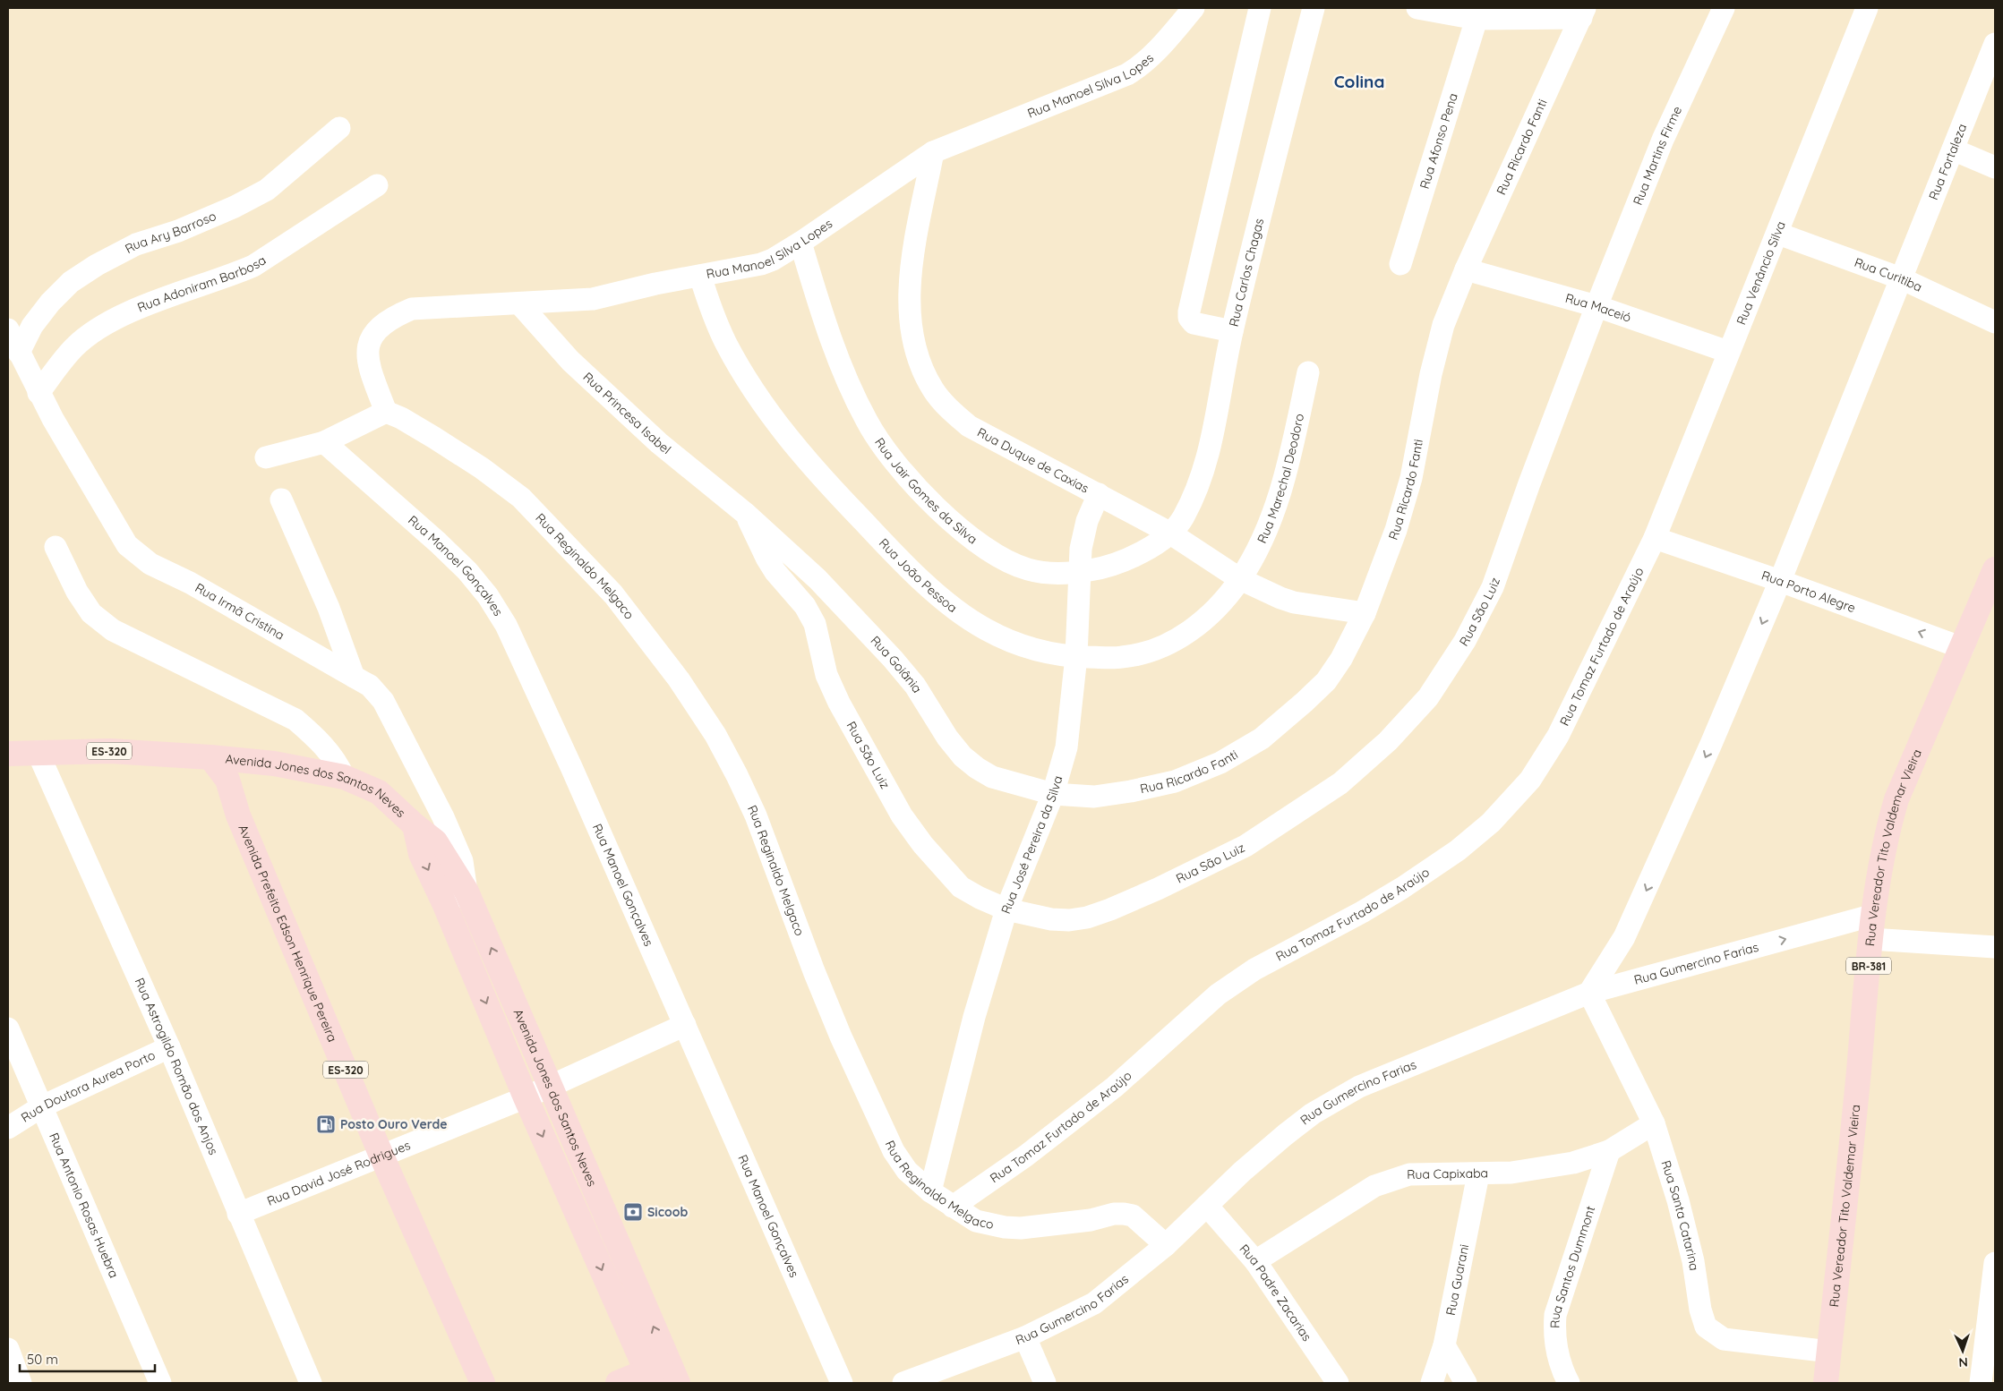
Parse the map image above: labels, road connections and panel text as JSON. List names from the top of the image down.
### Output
{
  "streets": {
    "main road": [
      "ES-320",
      "Avenida Jones dos Santos Neves",
      "Rua Vereador Tito Valdemar Vieira",
      "Avenida Prefeito Edson Henrique Pereira",
      "BR-381"
    ],
    "street": [
      "Rua Manoel Silva Lopes",
      "Rua Afonso Pena",
      "Rua Ricardo Fanti",
      "Rua Martins Firme",
      "Rua Fortaleza",
      "Rua Ary Barroso",
      "Rua Carlos Chagas",
      "Rua Venâncio Silva",
      "Rua Curitiba",
      "Rua Adoniram Barbosa",
      "Rua Maceió",
      "Rua Princesa Isabel",
      "Rua Duque de Caxias",
      "Rua Marechal Deodoro",
      "Rua Jair Gomes da Silva",
      "Rua Reginaldo Melgaco",
      "Rua Manoel Gonçalves",
      "Rua João Pessoa",
      "Rua Porto Alegre",
      "Rua Irmã Cristina",
      "Rua São Luiz",
      "Rua Tomaz Furtado de Araújo",
      "Rua Goiânia",
      "Rua José Pereira da Silva",
      "Rua Gumercino Farias",
      "Rua Astrogildo Romão dos Anjos",
      "Rua Doutora Aurea Porto",
      "Rua David José Rodrigues",
      "Rua Capixaba",
      "Rua Antonio Rosas Huebra",
      "Rua Santa Catarina",
      "Rua Santos Dummont",
      "Rua Guarani",
      "Rua Padre Zacarias"
    ]
  },
  "crossings": [
    ["Rua Manoel Silva Lopes", "Rua Princesa Isabel"],
    ["Rua Manoel Silva Lopes", "Rua Duque de Caxias"],
    ["Rua Manoel Silva Lopes", "Rua Jair Gomes da Silva"],
    ["Rua Manoel Silva Lopes", "Rua Reginaldo Melgaco"],
    ["Rua Manoel Silva Lopes", "Rua João Pessoa"],
    ["Rua Ricardo Fanti", "Rua Maceió"],
    ["Rua Ricardo Fanti", "Rua Duque de Caxias"],
    ["Rua Ricardo Fanti", "Rua Goiânia"],
    ["Rua Ricardo Fanti", "Rua José Pereira da Silva"],
    ["Rua Martins Firme", "Rua Maceió"],
    ["Rua Martins Firme", "Rua São Luiz"],
    ["Rua Fortaleza", "Rua Curitiba"],
    ["Rua Fortaleza", "Rua Porto Alegre"],
    ["Rua Fortaleza", "Rua Gumercino Farias"],
    ["Rua Fortaleza", "Rua Santa Catarina"],
    ["Rua Ary Barroso", "Rua Irmã Cristina"],
    ["Rua Carlos Chagas", "Rua Duque de Caxias"],
    ["Rua Carlos Chagas", "Rua Jair Gomes da Silva"],
    ["Rua Venâncio Silva", "Rua Curitiba"],
    ["Rua Venâncio Silva", "Rua Maceió"],
    ["Rua Venâncio Silva", "Rua Porto Alegre"],
    ["Rua Venâncio Silva", "Rua Tomaz Furtado de Araújo"],
    ["Rua Adoniram Barbosa", "Rua Irmã Cristina"],
    ["Rua Maceió", "Rua São Luiz"],
    ["Rua Princesa Isabel", "Rua São Luiz"],
    ["Rua Princesa Isabel", "Rua Goiânia"],
    ["Rua Duque de Caxias", "Rua Marechal Deodoro"],
    ["Rua Duque de Caxias", "Rua Jair Gomes da Silva"],
    ["Rua Duque de Caxias", "Rua João Pessoa"],
    ["Rua Duque de Caxias", "Rua José Pereira da Silva"],
    ["Rua Marechal Deodoro", "Rua João Pessoa"],
    ["Rua Jair Gomes da Silva", "Rua José Pereira da Silva"],
    ["Rua Reginaldo Melgaco", "Rua Tomaz Furtado de Araújo"],
    ["Rua Reginaldo Melgaco", "Rua José Pereira da Silva"],
    ["Rua Reginaldo Melgaco", "Rua Gumercino Farias"],
    ["Rua Manoel Gonçalves", "Rua David José Rodrigues"],
    ["Rua João Pessoa", "Rua José Pereira da Silva"],
    ["Rua Porto Alegre", "Rua Tomaz Furtado de Araújo"],
    ["Rua Porto Alegre", "Rua Vereador Tito Valdemar Vieira"],
    ["Rua Irmã Cristina", "Avenida Jones dos Santos Neves"],
    ["Rua São Luiz", "Rua Goiânia"],
    ["Rua São Luiz", "Rua José Pereira da Silva"],
    ["Rua Goiânia", "Rua José Pereira da Silva"],
    ["ES-320", "Avenida Jones dos Santos Neves"],
    ["ES-320", "Avenida Prefeito Edson Henrique Pereira"],
    ["ES-320", "Rua Astrogildo Romão dos Anjos"],
    ["Avenida Jones dos Santos Neves", "Avenida Prefeito Edson Henrique Pereira"],
    ["Avenida Jones dos Santos Neves", "Rua David José Rodrigues"],
    ["Rua Vereador Tito Valdemar Vieira", "Rua Gumercino Farias"],
    ["Rua Vereador Tito Valdemar Vieira", "Rua Santa Catarina"],
    ["Avenida Prefeito Edson Henrique Pereira", "Rua David José Rodrigues"],
    ["Rua Gumercino Farias", "Rua Santa Catarina"],
    ["Rua Gumercino Farias", "Rua Padre Zacarias"],
    ["Rua Astrogildo Romão dos Anjos", "Rua Doutora Aurea Porto"],
    ["Rua Astrogildo Romão dos Anjos", "Rua David José Rodrigues"],
    ["Rua Doutora Aurea Porto", "Rua Antonio Rosas Huebra"],
    ["Rua Capixaba", "Rua Santa Catarina"],
    ["Rua Capixaba", "Rua Santos Dummont"],
    ["Rua Capixaba", "Rua Guarani"],
    ["Rua Capixaba", "Rua Padre Zacarias"]
  ],
  "one_way": ["Rua Fortaleza", "Rua Porto Alegre"],
  "districts": ["Colina"],
  "places": {
    "fuel station": ["Posto Ouro Verde"],
    "bank": ["Sicoob"]
  },
  "scale_bar": "50 m",
  "north": "bottom"
}
